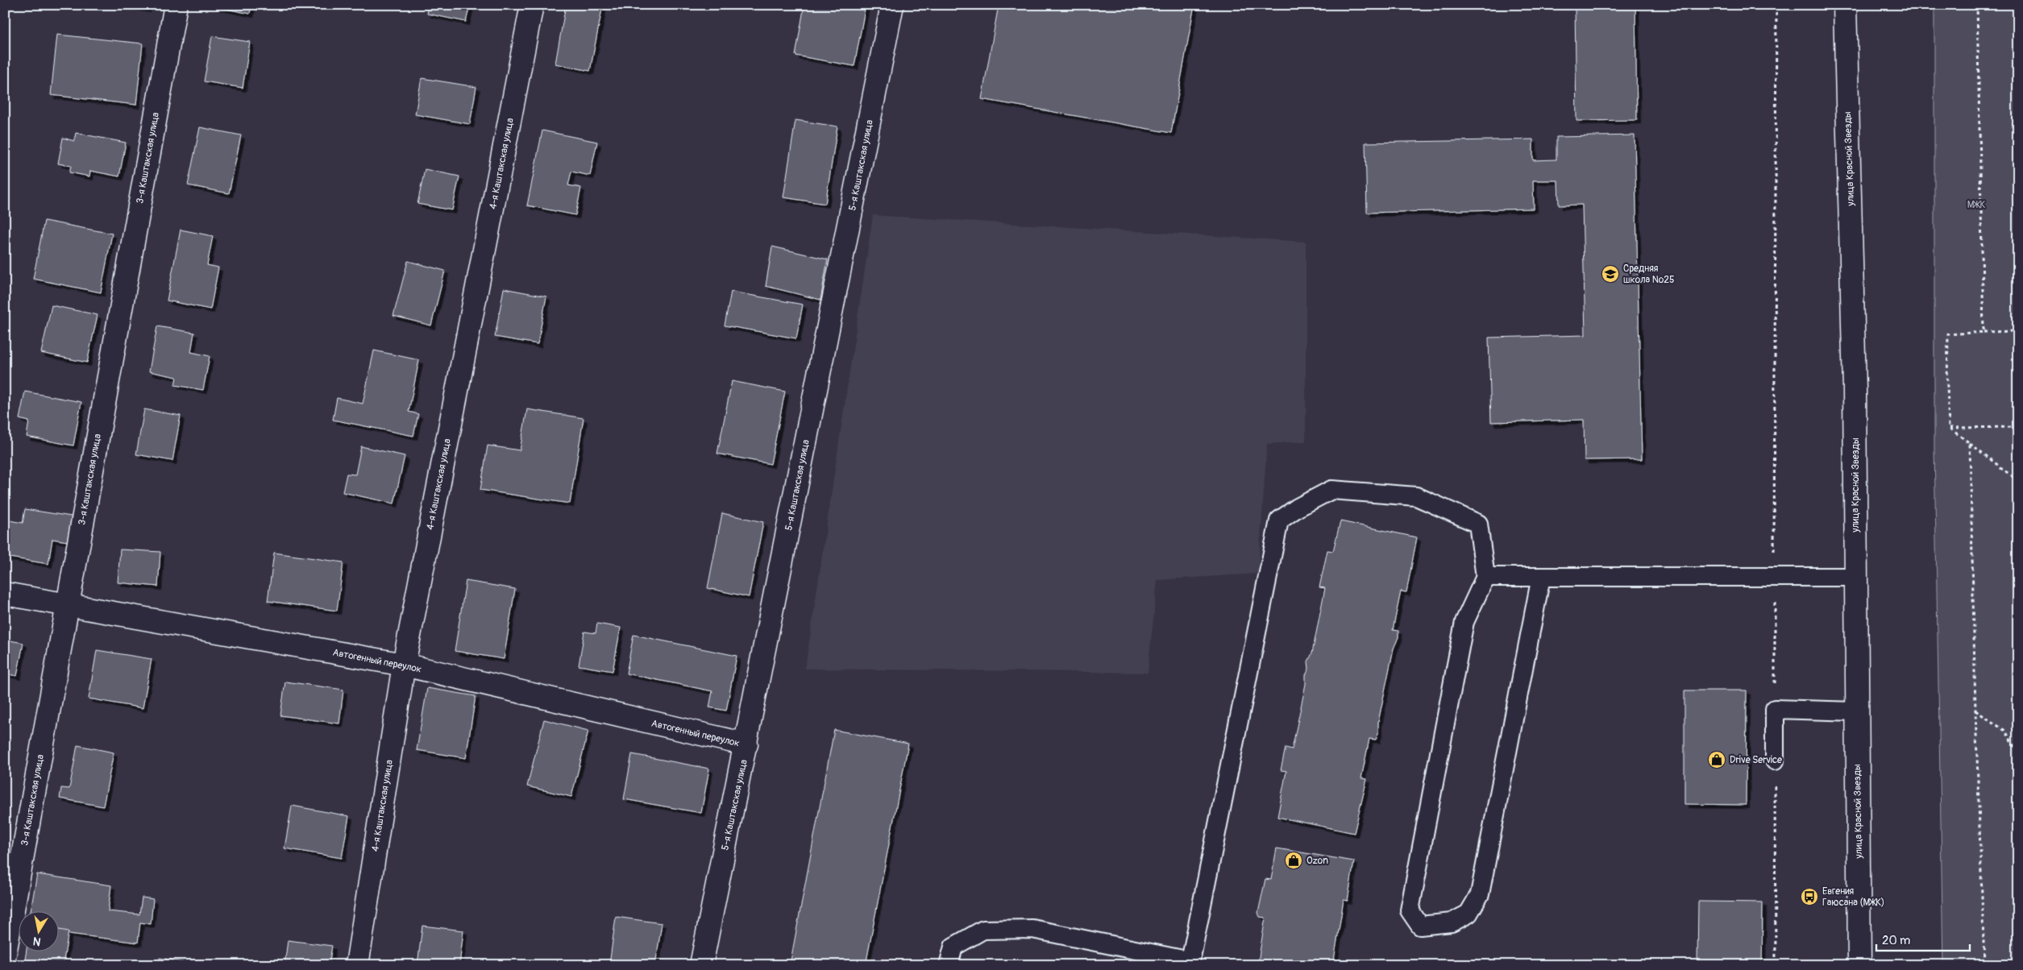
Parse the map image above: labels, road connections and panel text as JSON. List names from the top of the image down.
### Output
{
  "streets": {
    "street": [
      "3-я Каштакская улица",
      "улица Красной Звезды",
      "4-я Каштакская улица",
      "5-я Каштакская улица",
      "Автогенный переулок"
    ]
  },
  "crossings": [
    ["3-я Каштакская улица", "Автогенный переулок"],
    ["4-я Каштакская улица", "Автогенный переулок"],
    ["5-я Каштакская улица", "Автогенный переулок"]
  ],
  "parks": ["МЖК"],
  "places": {
    "school or university": ["Средняя школа №25"],
    "shop": ["Drive Service", "Ozon"],
    "bus stop": ["Евгения Гаюсана (МЖК)"]
  },
  "scale_bar": "20 m",
  "north": "bottom"
}
